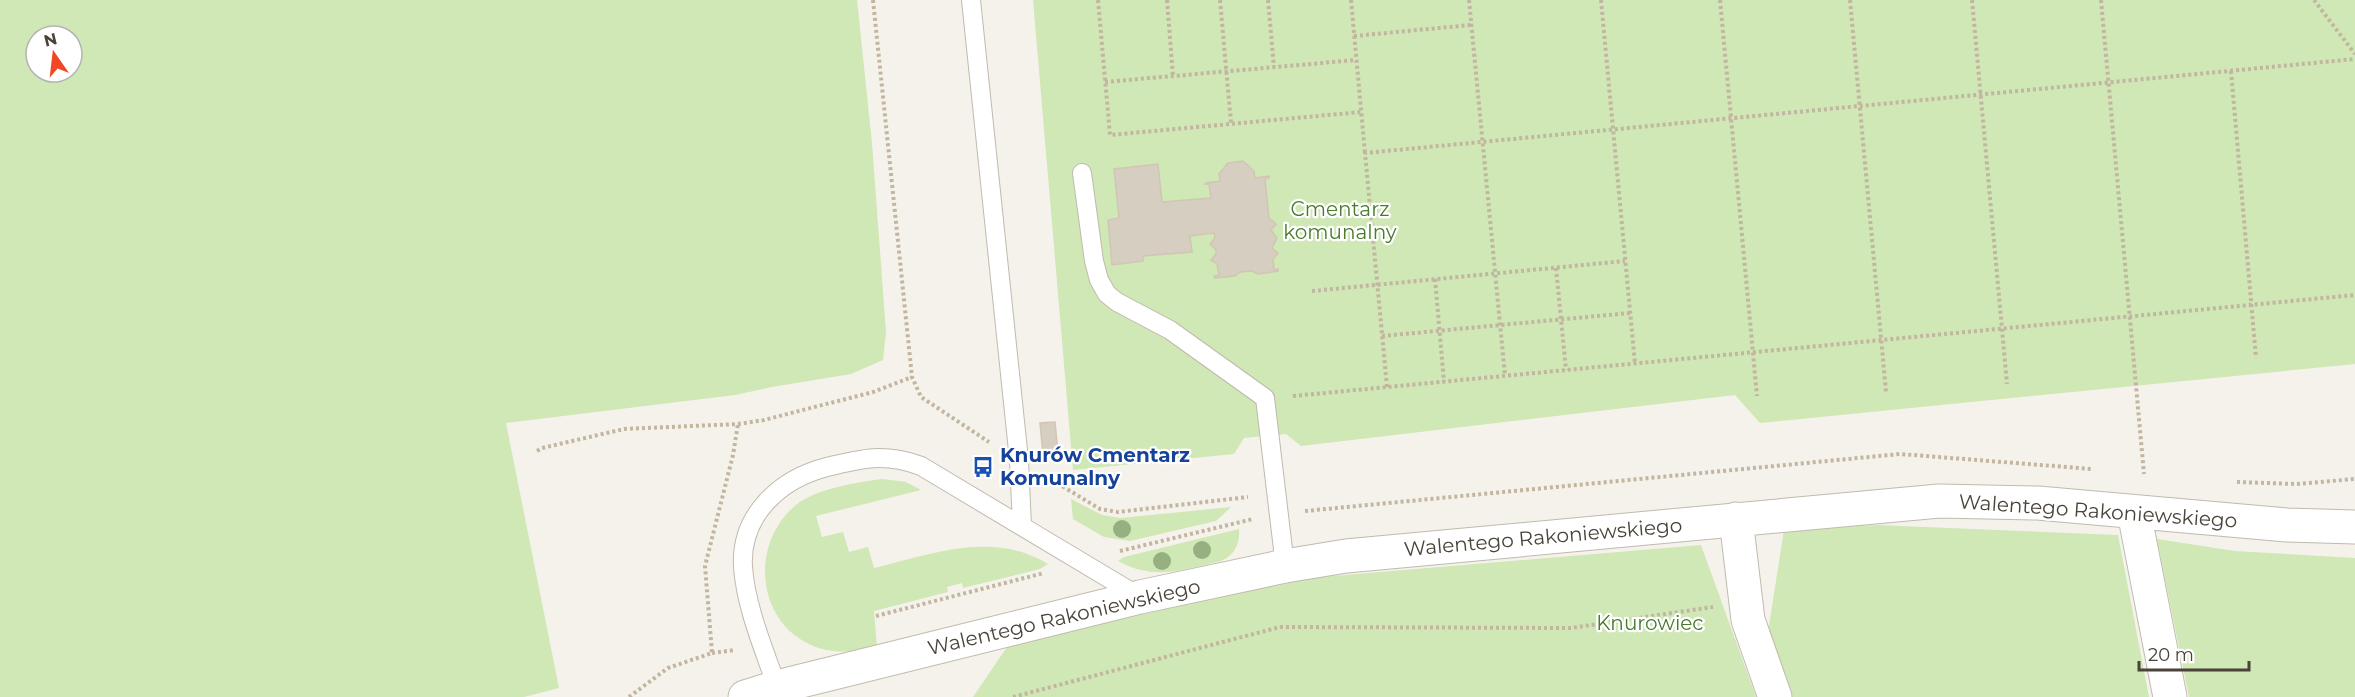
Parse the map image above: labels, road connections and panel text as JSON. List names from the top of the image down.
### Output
{
  "streets": {
    "street": ["Walentego Rakoniewskiego"]
  },
  "parks": ["Cmentarz komunalny", "Knurowiec"],
  "places": {
    "bus stop": ["Knurów Cmentarz Komunalny"]
  },
  "scale_bar": "20 m",
  "north": "top"
}
